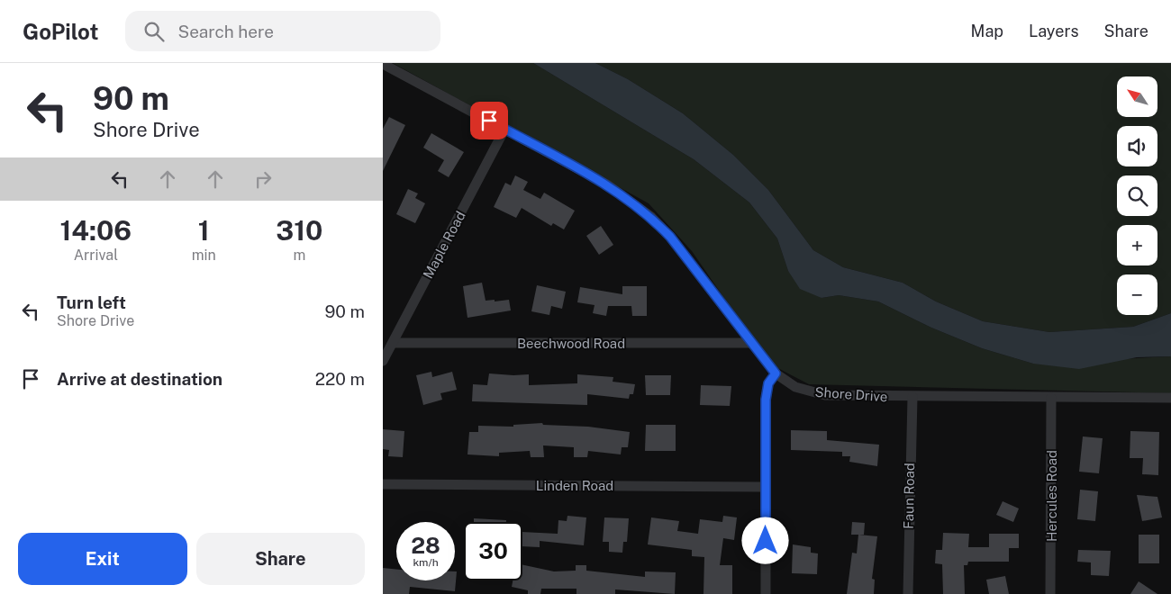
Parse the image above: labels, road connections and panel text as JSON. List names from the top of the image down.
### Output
{
  "streets": {
    "street": [
      "Maple Road",
      "Beechwood Road",
      "Shore Drive",
      "Linden Road",
      "Faun Road",
      "Hercules Road"
    ]
  },
  "crossings": [
    ["Maple Road", "Beechwood Road"],
    ["Maple Road", "Shore Drive"],
    ["Beechwood Road", "Shore Drive"],
    ["Shore Drive", "Faun Road"],
    ["Shore Drive", "Hercules Road"]
  ],
  "north": "top left",
  "page": {
    "header": "GoPilot",
    "search": "Search here",
    "nav": ["Map", "Layers", "Share"],
    "turn": ["90 m", "Shore Drive"],
    "map_buttons": ["+", "−"],
    "eta": [
      "14:06",
      "Arrival",
      "1",
      "min",
      "310",
      "m"
    ],
    "list": [
      {
        "name": "Turn left",
        "note": "Shore Drive",
        "value": "90 m"
      },
      {
        "name": "Arrive at destination",
        "value": "220 m"
      }
    ],
    "speed": "28 km/h",
    "limit": "30",
    "buttons": ["Exit", "Share"]
  }
}
